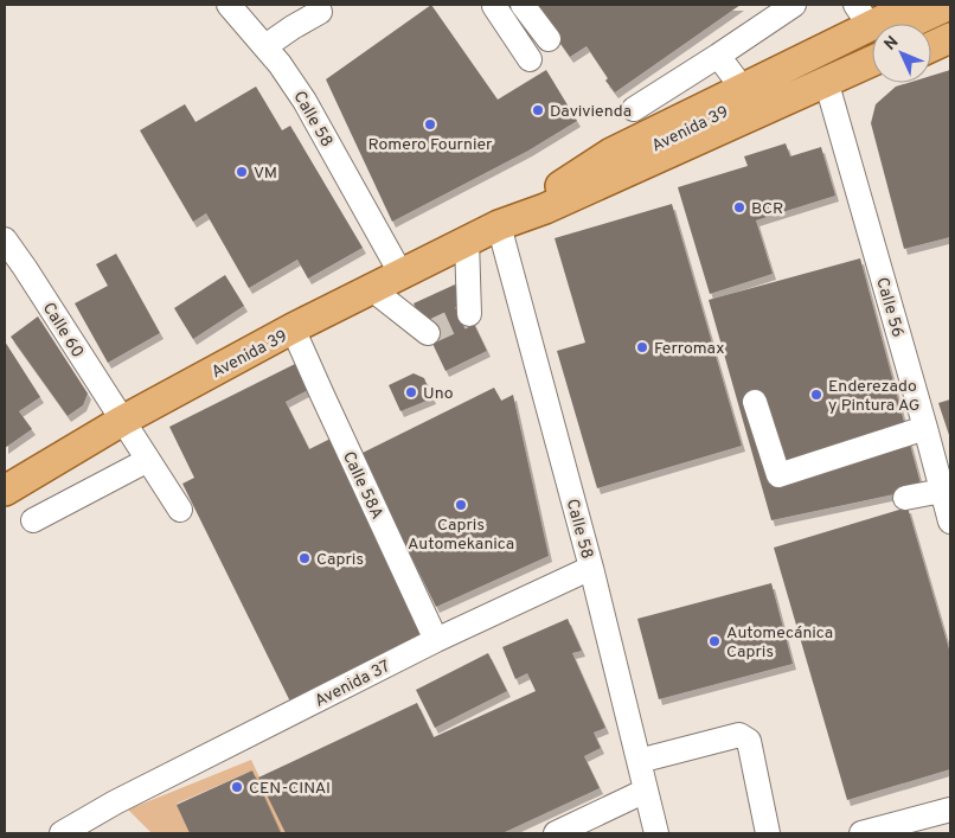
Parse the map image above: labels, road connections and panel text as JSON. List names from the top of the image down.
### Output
{
  "streets": {
    "main road": ["Avenida 39"],
    "street": [
      "Calle 58",
      "Calle 56",
      "Calle 60",
      "Calle 58A",
      "Avenida 37"
    ]
  },
  "crossings": [
    ["Calle 58", "Avenida 39"],
    ["Calle 58", "Avenida 37"],
    ["Avenida 39", "Calle 60"],
    ["Avenida 39", "Calle 58A"],
    ["Calle 58A", "Avenida 37"]
  ],
  "places": [
    "Davivienda",
    "Romero Fournier",
    "VM",
    "BCR",
    "Ferromax",
    "Uno",
    "Enderezado y Pintura AG",
    "Capris Automekanica",
    "Capris",
    "Automecánica Capris",
    "CEN-CINAI"
  ],
  "north": "top left"
}
